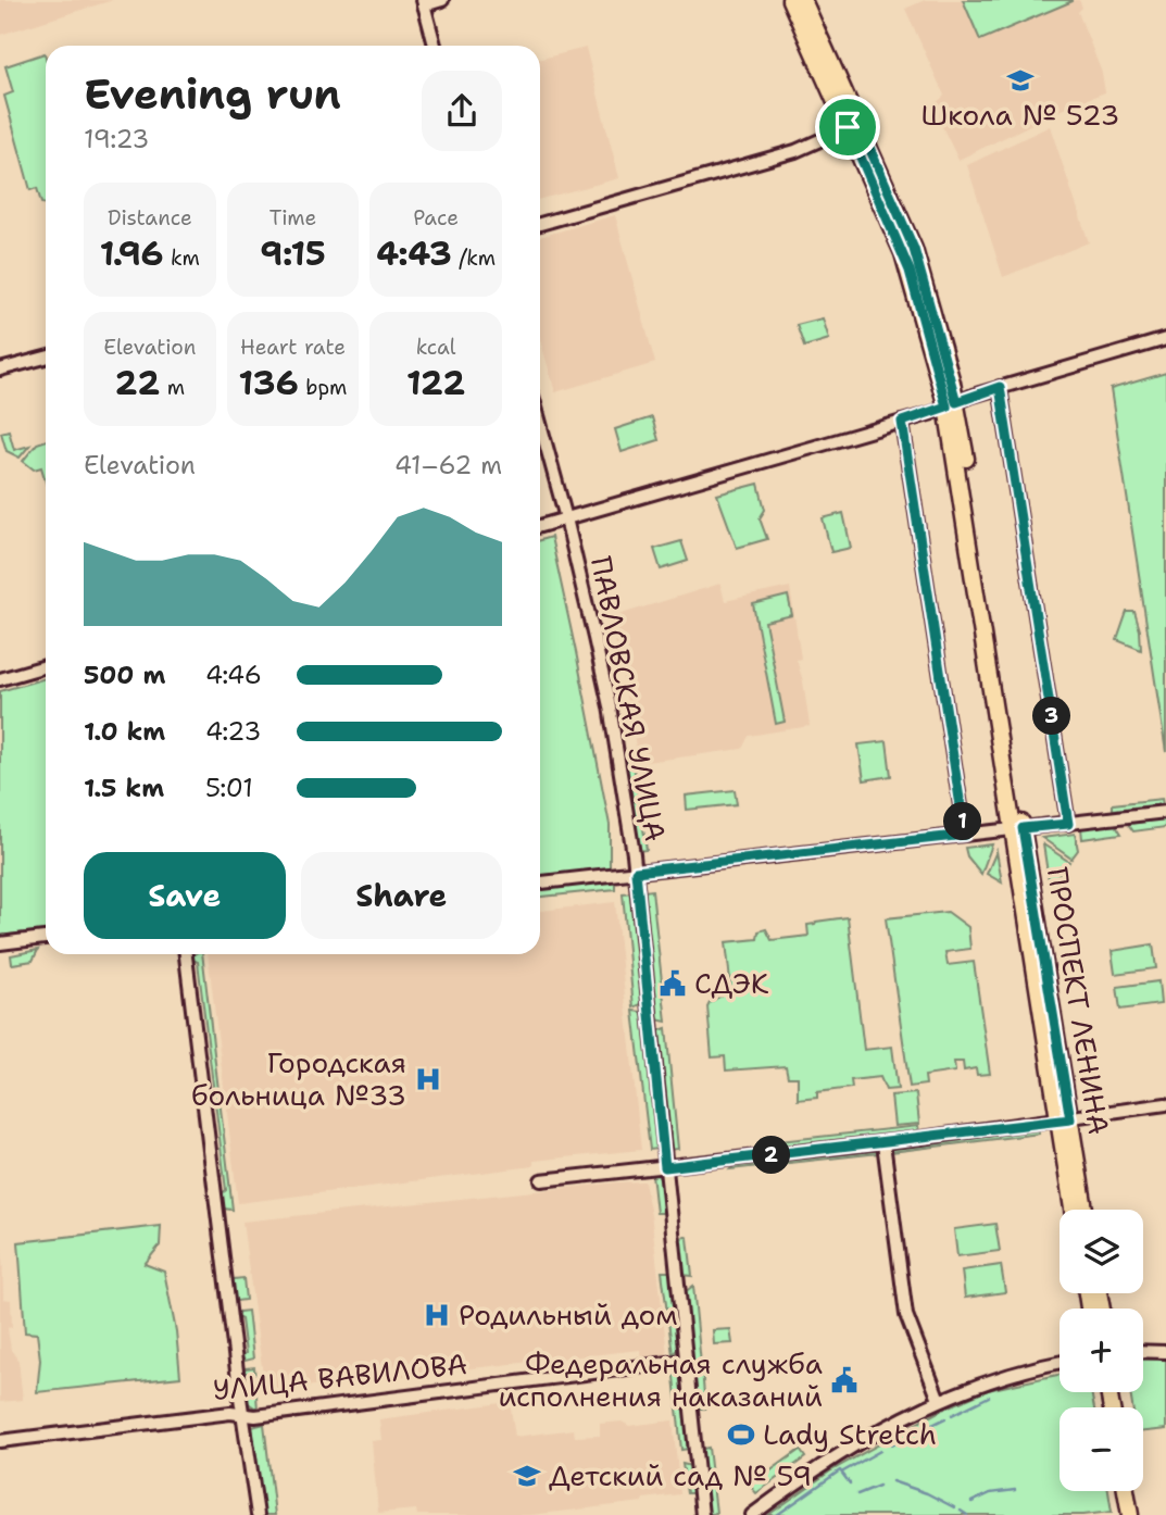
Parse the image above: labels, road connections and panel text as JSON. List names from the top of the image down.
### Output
{
  "streets": {
    "main road": ["ПРОСПЕКТ ЛЕНИНА"],
    "street": ["ПАВЛОВСКАЯ УЛИЦА", "УЛИЦА ВАВИЛОВА"]
  },
  "crossings": [
    ["ПАВЛОВСКАЯ УЛИЦА", "УЛИЦА ВАВИЛОВА"]
  ],
  "places": {
    "school or university": ["Школа № 523", "Детский сад № 59"],
    "public building": ["СДЭК", "Федеральная служба исполнения наказаний"],
    "hospital": ["Городская больница №33", "Родильный дом"],
    "sports": ["Lady Stretch"]
  },
  "page": {
    "heading": ["Evening run", "19:23"],
    "stats": [
      ["Distance", "1.96 km"],
      ["Time", "9:15"],
      ["Pace", "4:43 /km"],
      ["Elevation", "22 m"],
      ["Heart rate", "136 bpm"],
      ["kcal", "122"]
    ],
    "chart": ["Elevation", "41–62 m"],
    "list": [
      {
        "name": "500 m",
        "note": "4:46"
      },
      {
        "name": "1.0 km",
        "note": "4:23"
      },
      {
        "name": "1.5 km",
        "note": "5:01"
      }
    ],
    "pins": ["3", "1", "2"],
    "buttons": ["Save", "Share"],
    "map_buttons": ["+", "−"]
  }
}
